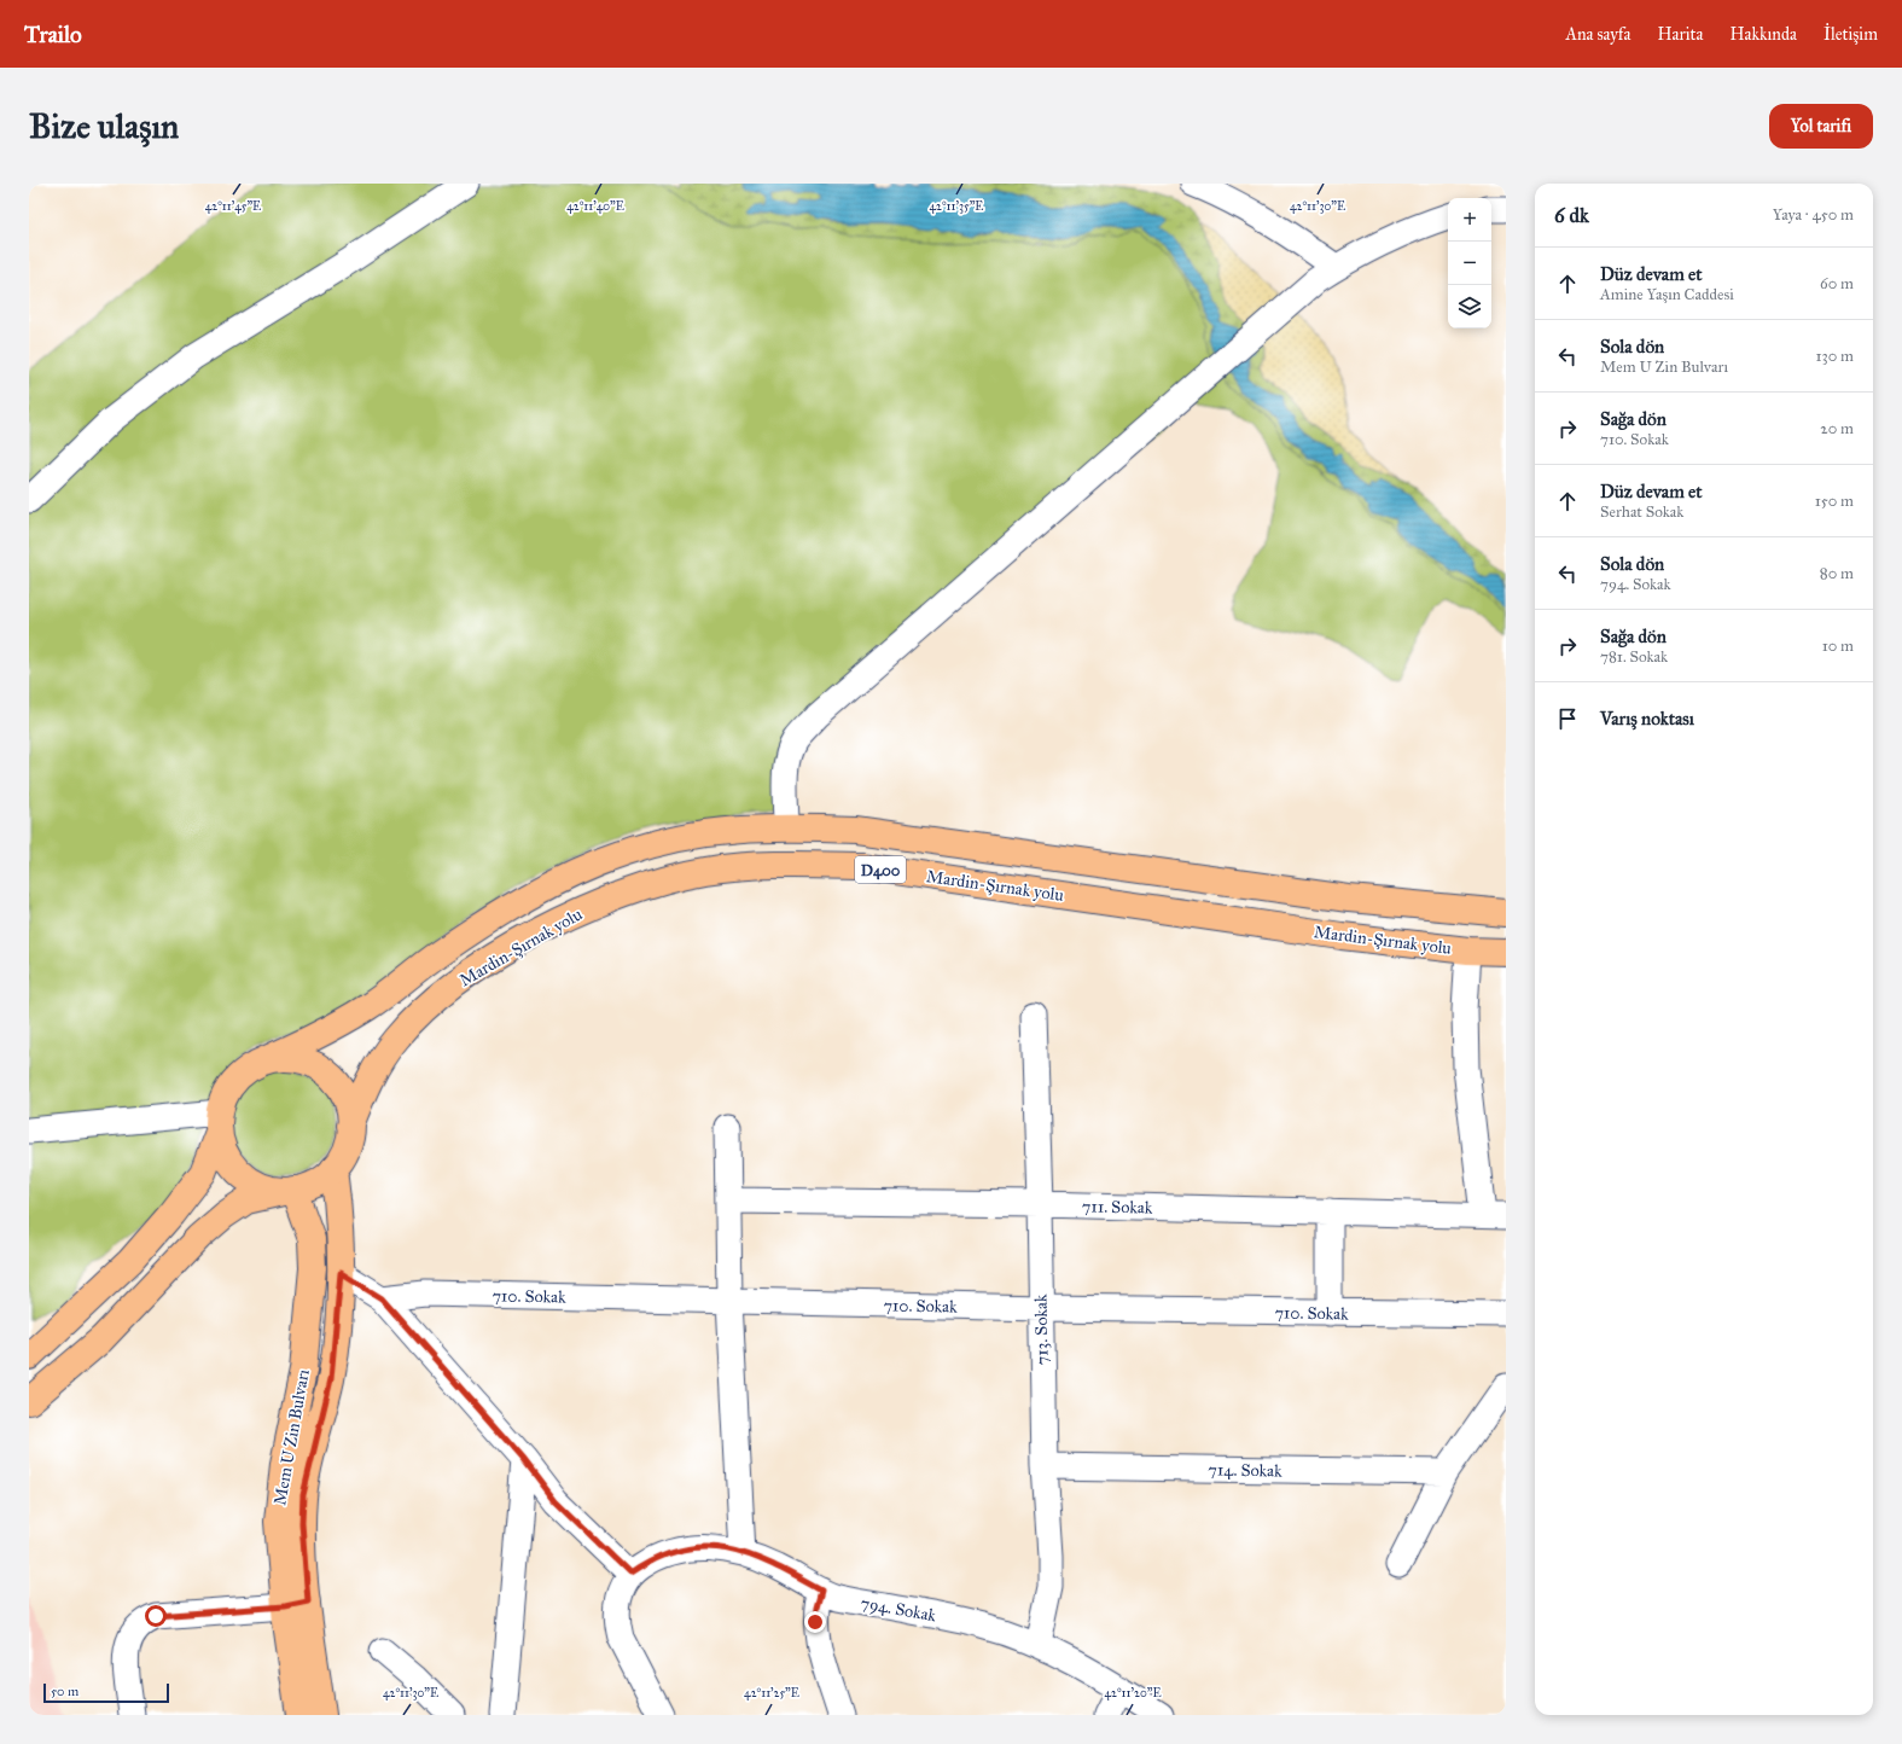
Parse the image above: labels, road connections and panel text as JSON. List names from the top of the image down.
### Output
{
  "streets": {
    "main road": ["D400", "Mardin-Şırnak yolu", "Mem U Zin Bulvarı"],
    "street": [
      "711. Sokak",
      "710. Sokak",
      "713. Sokak",
      "714. Sokak",
      "794. Sokak"
    ]
  },
  "crossings": [
    ["Mardin-Şırnak yolu", "Mem U Zin Bulvarı"],
    ["711. Sokak", "713. Sokak"],
    ["710. Sokak", "713. Sokak"],
    ["713. Sokak", "714. Sokak"],
    ["713. Sokak", "794. Sokak"]
  ],
  "scale_bar": "50 m",
  "page": {
    "header": "Trailo",
    "nav": [
      "Ana sayfa",
      "Harita",
      "Hakkında",
      "İletişim"
    ],
    "buttons": "Yol tarifi",
    "title": "Bize ulaşın",
    "heading": ["6 dk", "Yaya · 450 m"],
    "map_buttons": ["+", "−"],
    "list": [
      ["Düz devam et", "Amine Yaşın Caddesi", "60 m"],
      ["Sola dön", "Mem U Zin Bulvarı", "130 m"],
      ["Sağa dön", "710. Sokak", "20 m"],
      ["Düz devam et", "Serhat Sokak", "150 m"],
      ["Sola dön", "794. Sokak", "80 m"],
      ["Sağa dön", "781. Sokak", "10 m"],
      "Varış noktası"
    ],
    "scale": "50 m"
  },
  "coordinates": [
    "42°11'45\"E",
    "42°11'40\"E",
    "42°11'35\"E",
    "42°11'30\"E",
    "42°11'25\"E",
    "42°11'20\"E"
  ]
}
